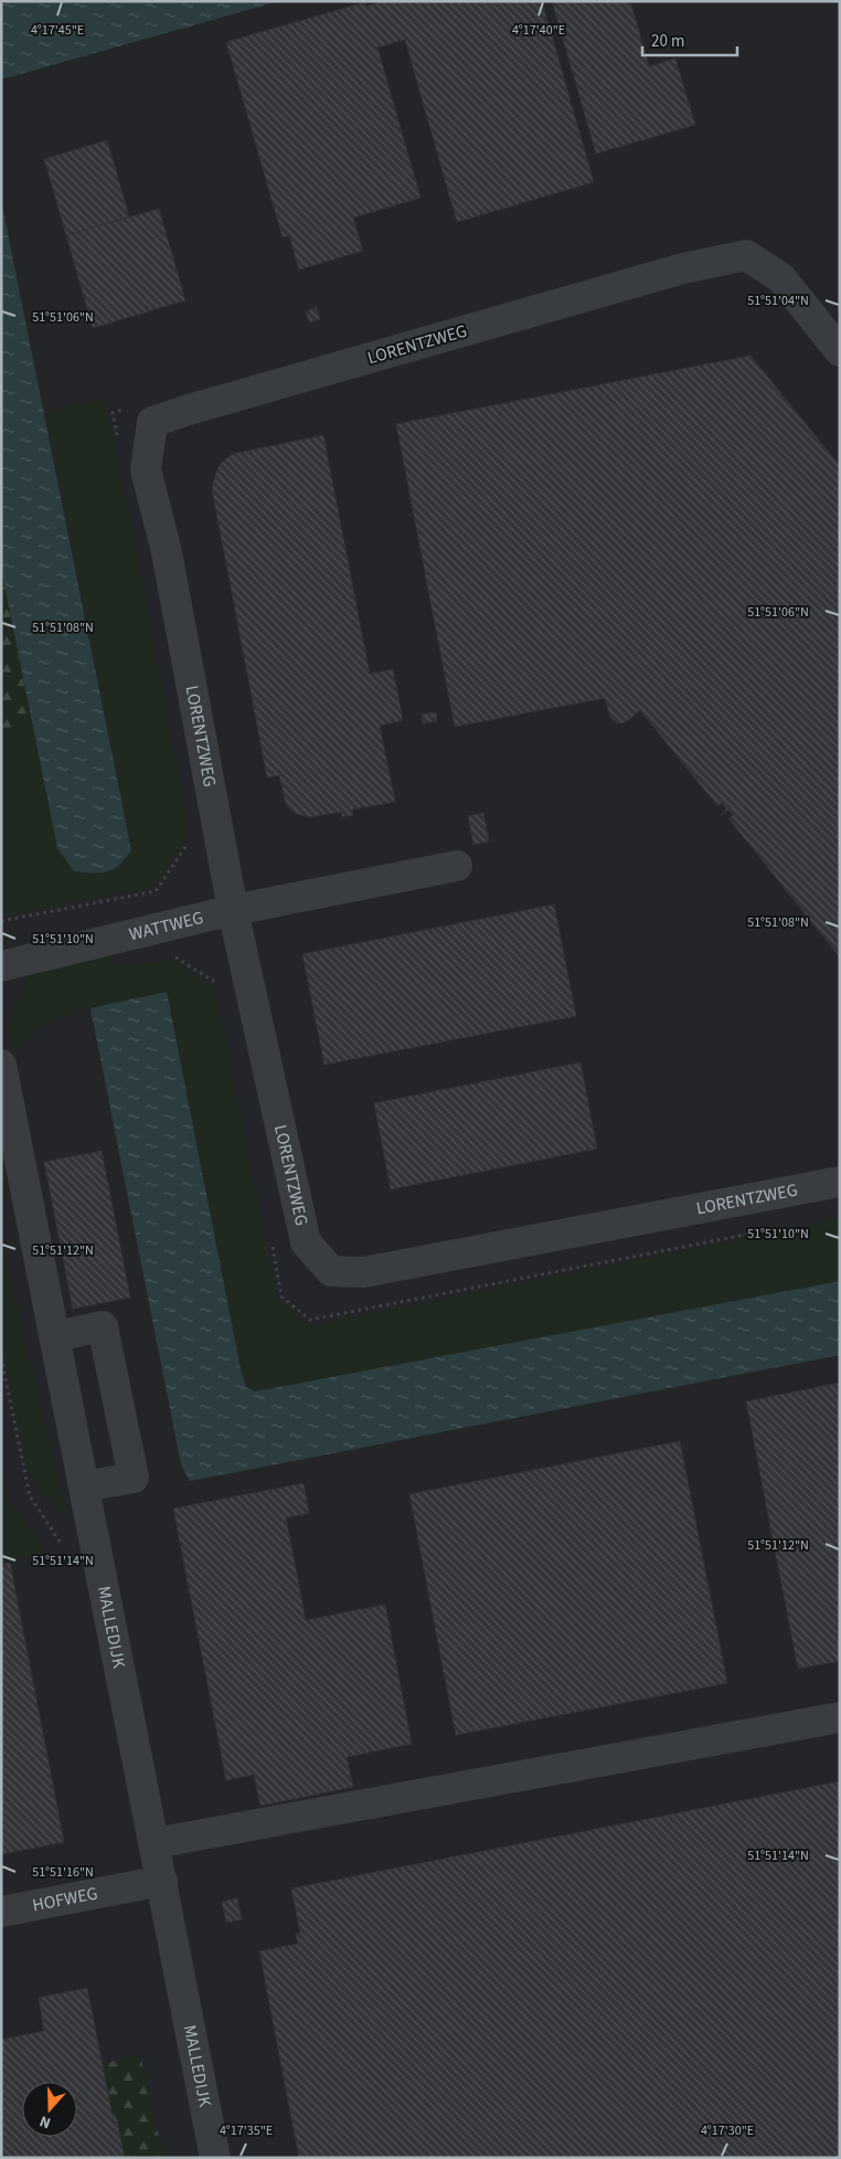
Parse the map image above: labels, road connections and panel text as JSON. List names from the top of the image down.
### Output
{
  "streets": {
    "street": [
      "LORENTZWEG",
      "WATTWEG",
      "MALLEDIJK",
      "HOFWEG"
    ]
  },
  "crossings": [
    ["LORENTZWEG", "WATTWEG"],
    ["MALLEDIJK", "HOFWEG"]
  ],
  "scale_bar": "20 m",
  "north": "bottom",
  "coordinates": [
    "4°17'45\"E",
    "4°17'40\"E",
    "51°51'04\"N",
    "51°51'06\"N",
    "51°51'08\"N",
    "51°51'10\"N",
    "51°51'12\"N",
    "51°51'14\"N",
    "51°51'16\"N",
    "4°17'35\"E",
    "4°17'30\"E"
  ]
}
